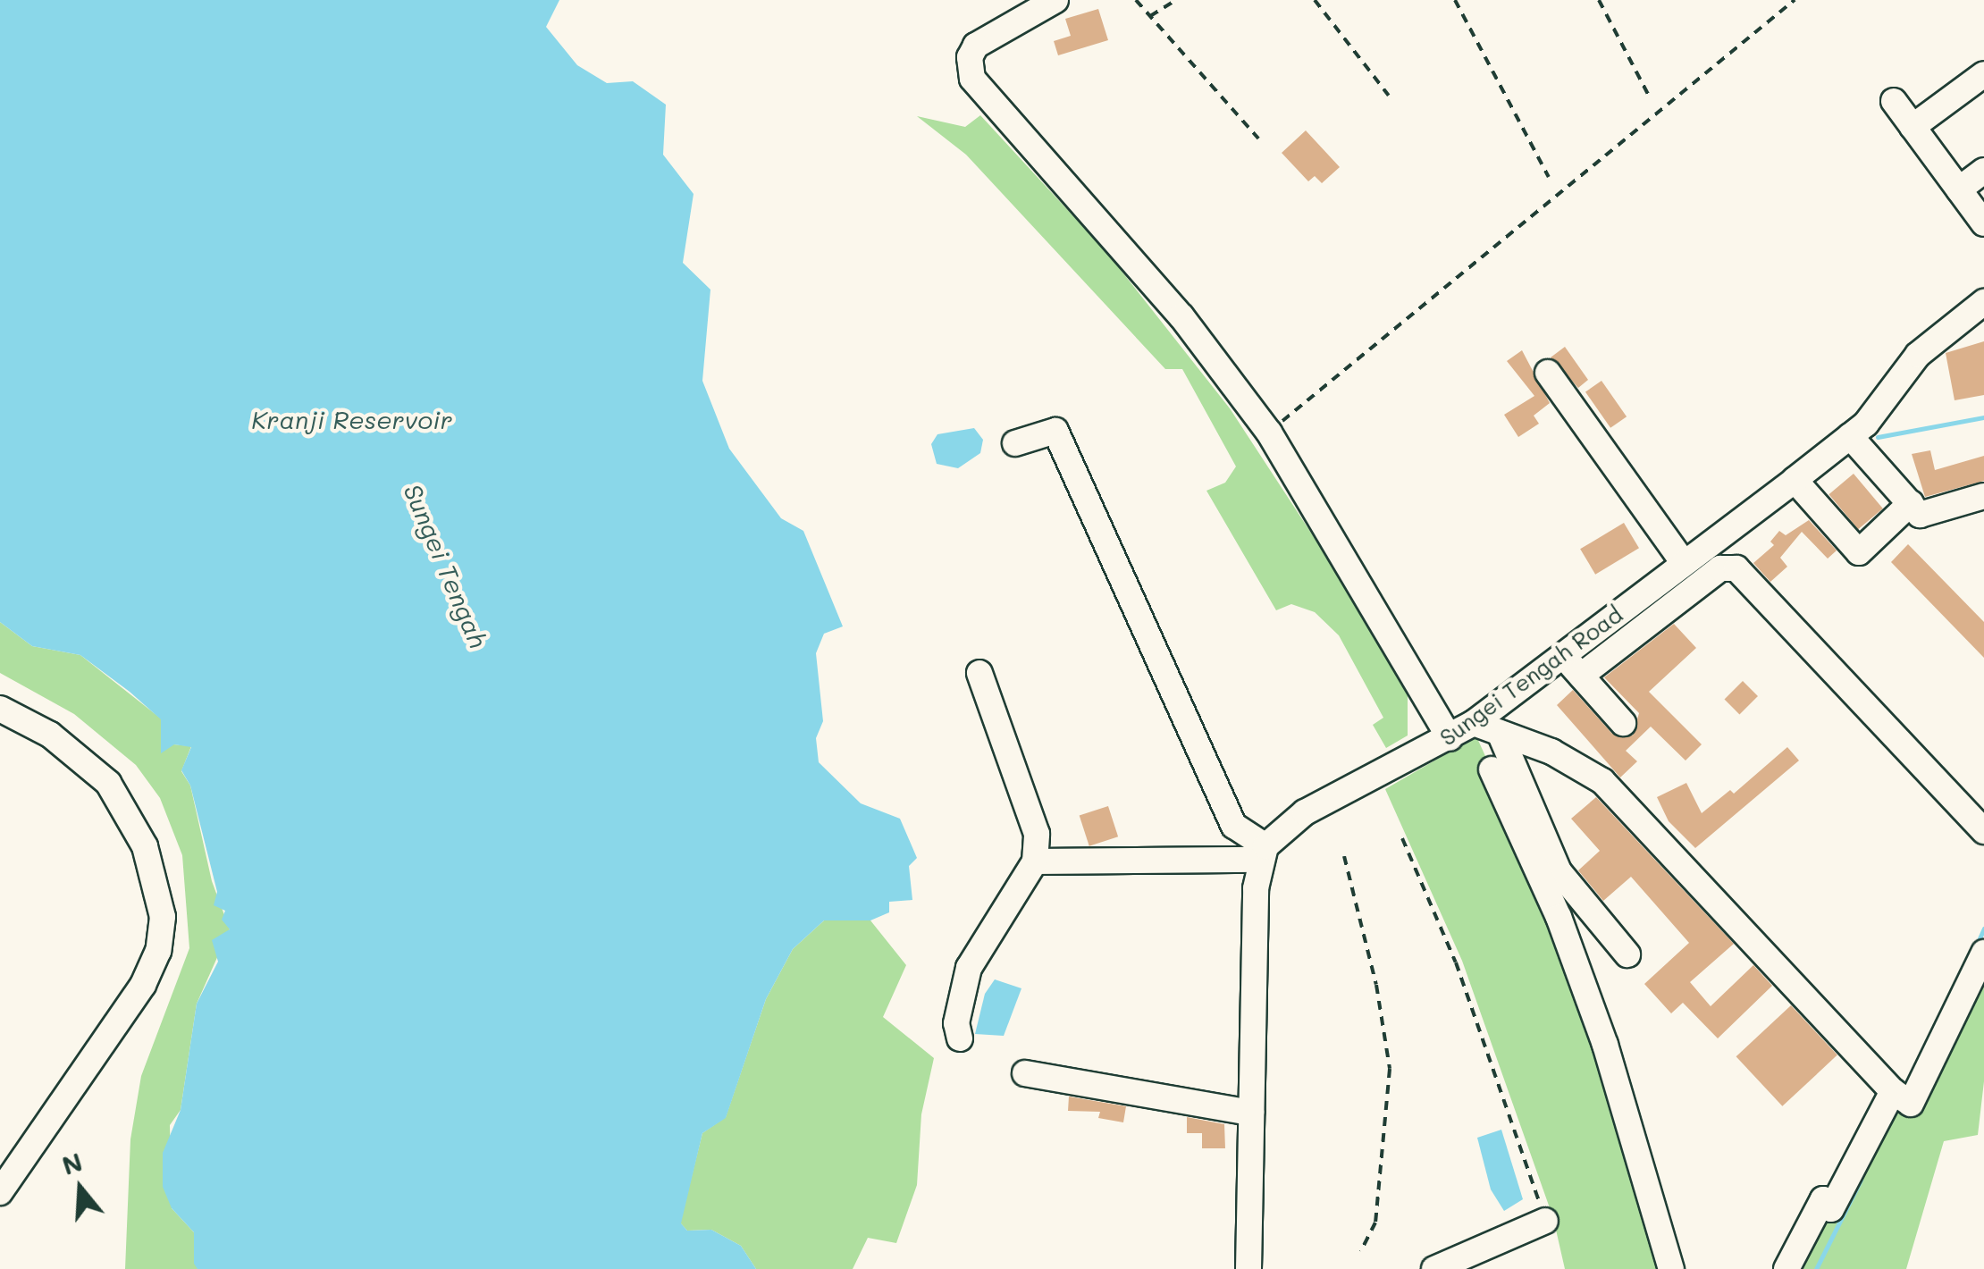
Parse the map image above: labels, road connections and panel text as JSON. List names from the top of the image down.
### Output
{
  "streets": {
    "street": ["Sungei Tengah Road"]
  },
  "water": ["Kranji Reservoir", "Sungei Tengah"],
  "north": "top"
}
